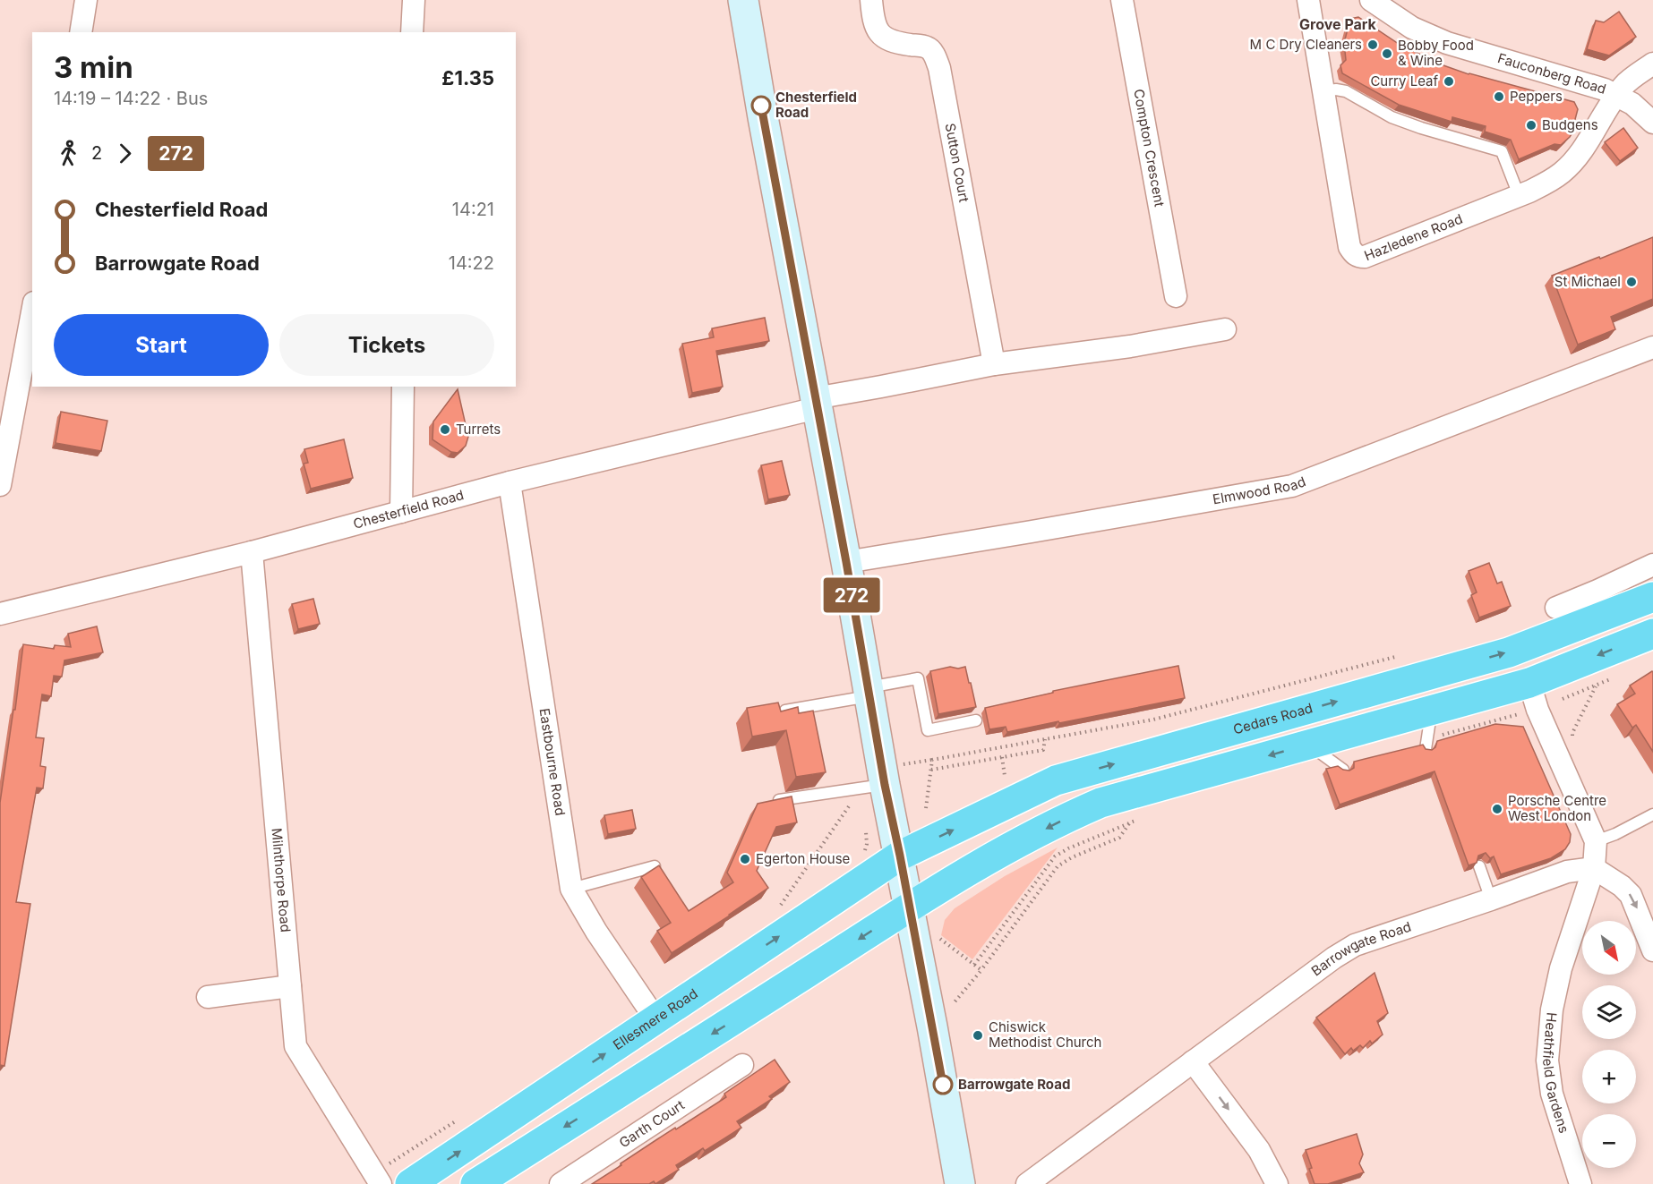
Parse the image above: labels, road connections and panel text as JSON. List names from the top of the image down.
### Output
{
  "streets": {
    "highway": ["Cedars Road", "Ellesmere Road"],
    "street": [
      "Fauconberg Road",
      "Compton Crescent",
      "Sutton Court",
      "Hazledene Road",
      "Elmwood Road",
      "Chesterfield Road",
      "Eastbourne Road",
      "Milnthorpe Road",
      "Barrowgate Road",
      "Heathfield Gardens",
      "Garth Court"
    ]
  },
  "crossings": [
    ["Fauconberg Road", "Hazledene Road"],
    ["Sutton Court", "Chesterfield Road"],
    ["Chesterfield Road", "Eastbourne Road"],
    ["Chesterfield Road", "Milnthorpe Road"],
    ["Cedars Road", "Ellesmere Road"],
    ["Eastbourne Road", "Ellesmere Road"],
    ["Barrowgate Road", "Heathfield Gardens"]
  ],
  "districts": ["Grove Park"],
  "places": [
    "M C Dry Cleaners",
    "Bobby Food & Wine",
    "Curry Leaf",
    "Peppers",
    "Chesterfield Road",
    "Budgens",
    "St Michael",
    "Turrets",
    "Porsche Centre West London",
    "Egerton House",
    "Chiswick Methodist Church",
    "Barrowgate Road"
  ],
  "lines": ["bus line 272"],
  "north": "bottom right",
  "page": {
    "on_map": "272",
    "heading": ["3 min", "14:19 – 14:22 · Bus", "£1.35"],
    "legs": ["2", "272"],
    "list": [
      {
        "name": "Chesterfield Road",
        "value": "14:21"
      },
      {
        "name": "Barrowgate Road",
        "value": "14:22"
      }
    ],
    "buttons": ["Start", "Tickets"],
    "map_buttons": ["+", "−"]
  }
}
